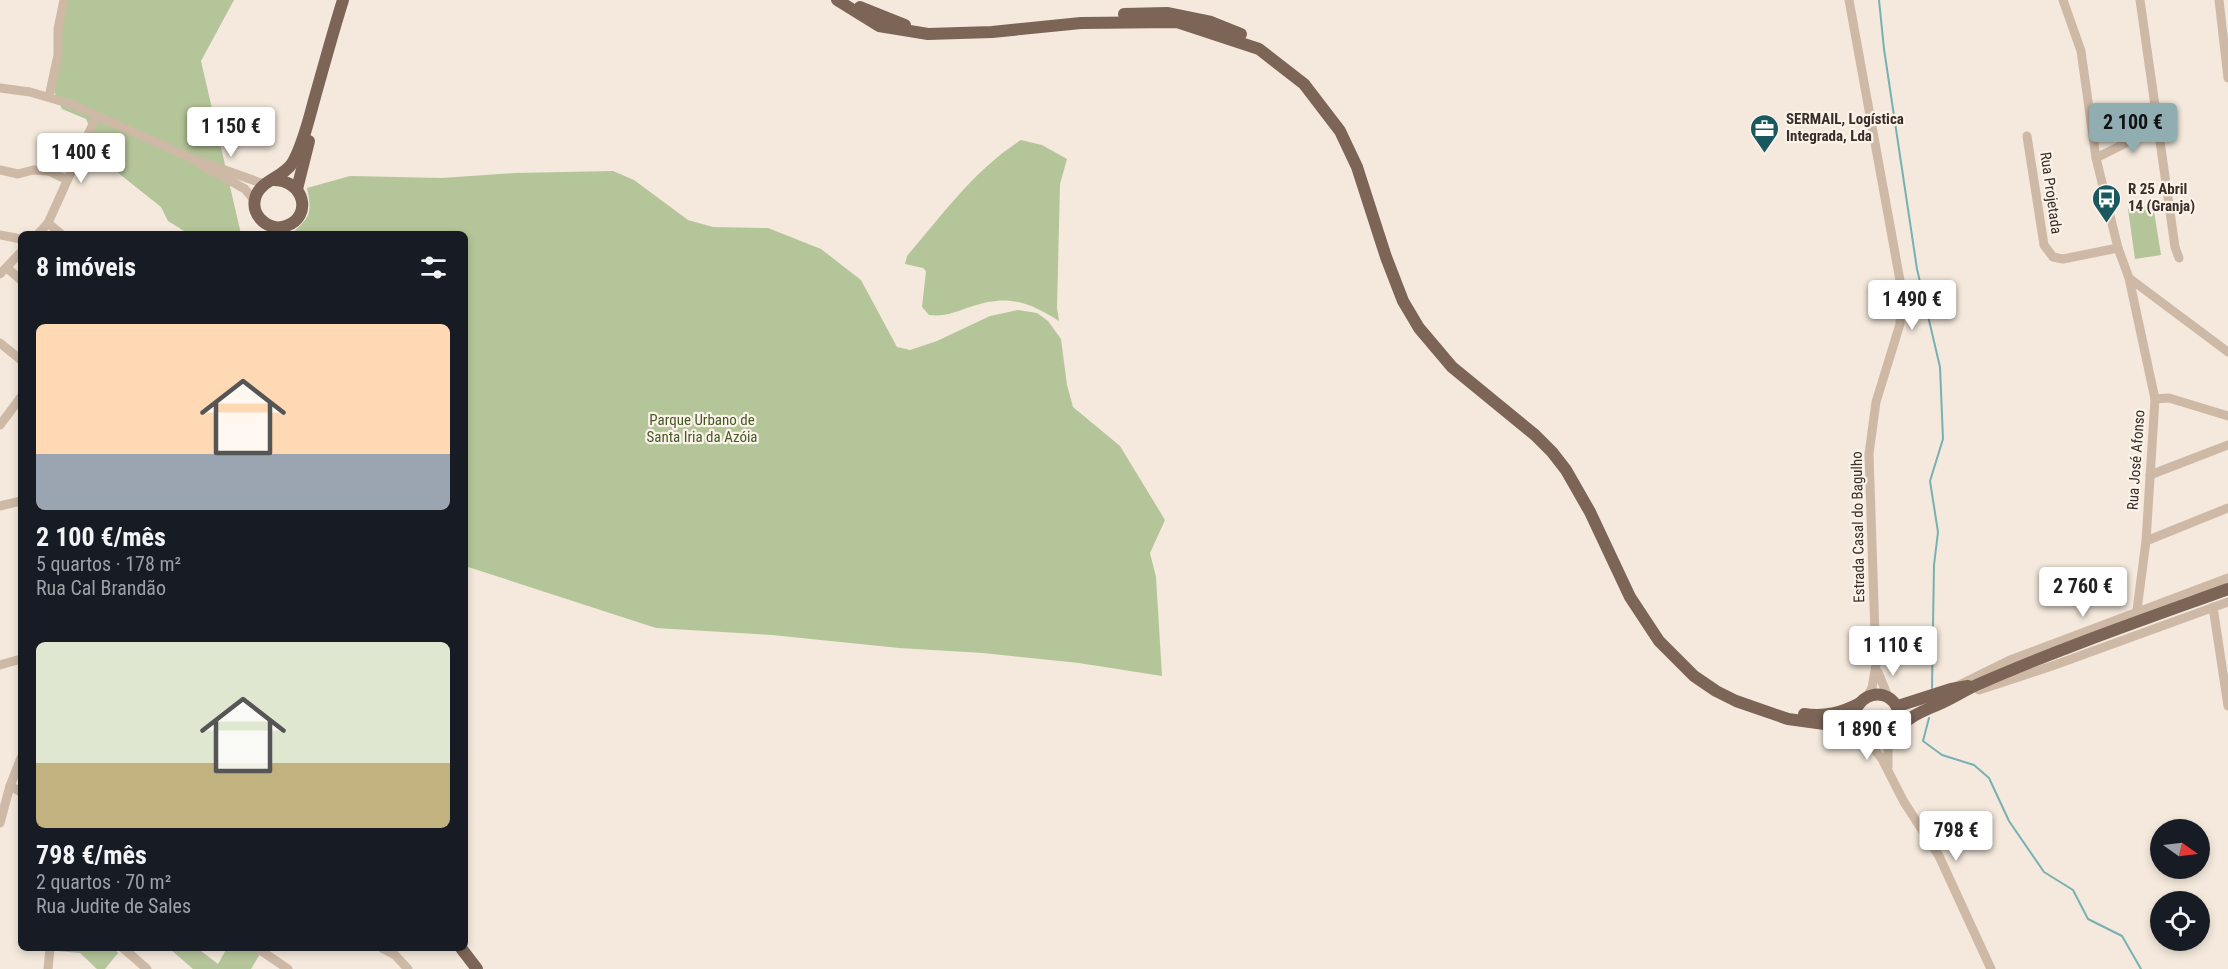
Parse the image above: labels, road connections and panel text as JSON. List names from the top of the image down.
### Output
{
  "streets": {
    "street": ["Rua Projetada", "Rua José Afonso", "Estrada Casal do Bagulho"]
  },
  "crossings": [
    ["Rua Projetada", "Rua José Afonso"]
  ],
  "parks": ["Parque Urbano de Santa Iria da Azóia"],
  "places": {
    "office": ["SERMAIL, Logística Integrada, Lda"],
    "bus stop": ["R 25 Abril 14 (Granja)"]
  },
  "north": "right",
  "page": {
    "price": [
      "2 100 €",
      "1 150 €",
      "1 400 €",
      "1 490 €",
      "2 760 €",
      "1 110 €",
      "1 890 €",
      "798 €"
    ],
    "heading": "8 imóveis",
    "list": [
      {
        "name": "2 100 €/mês",
        "note": "5 quartos · 178 m² · Rua Cal Brandão"
      },
      {
        "name": "798 €/mês",
        "note": "2 quartos · 70 m² · Rua Judite de Sales"
      }
    ]
  }
}
